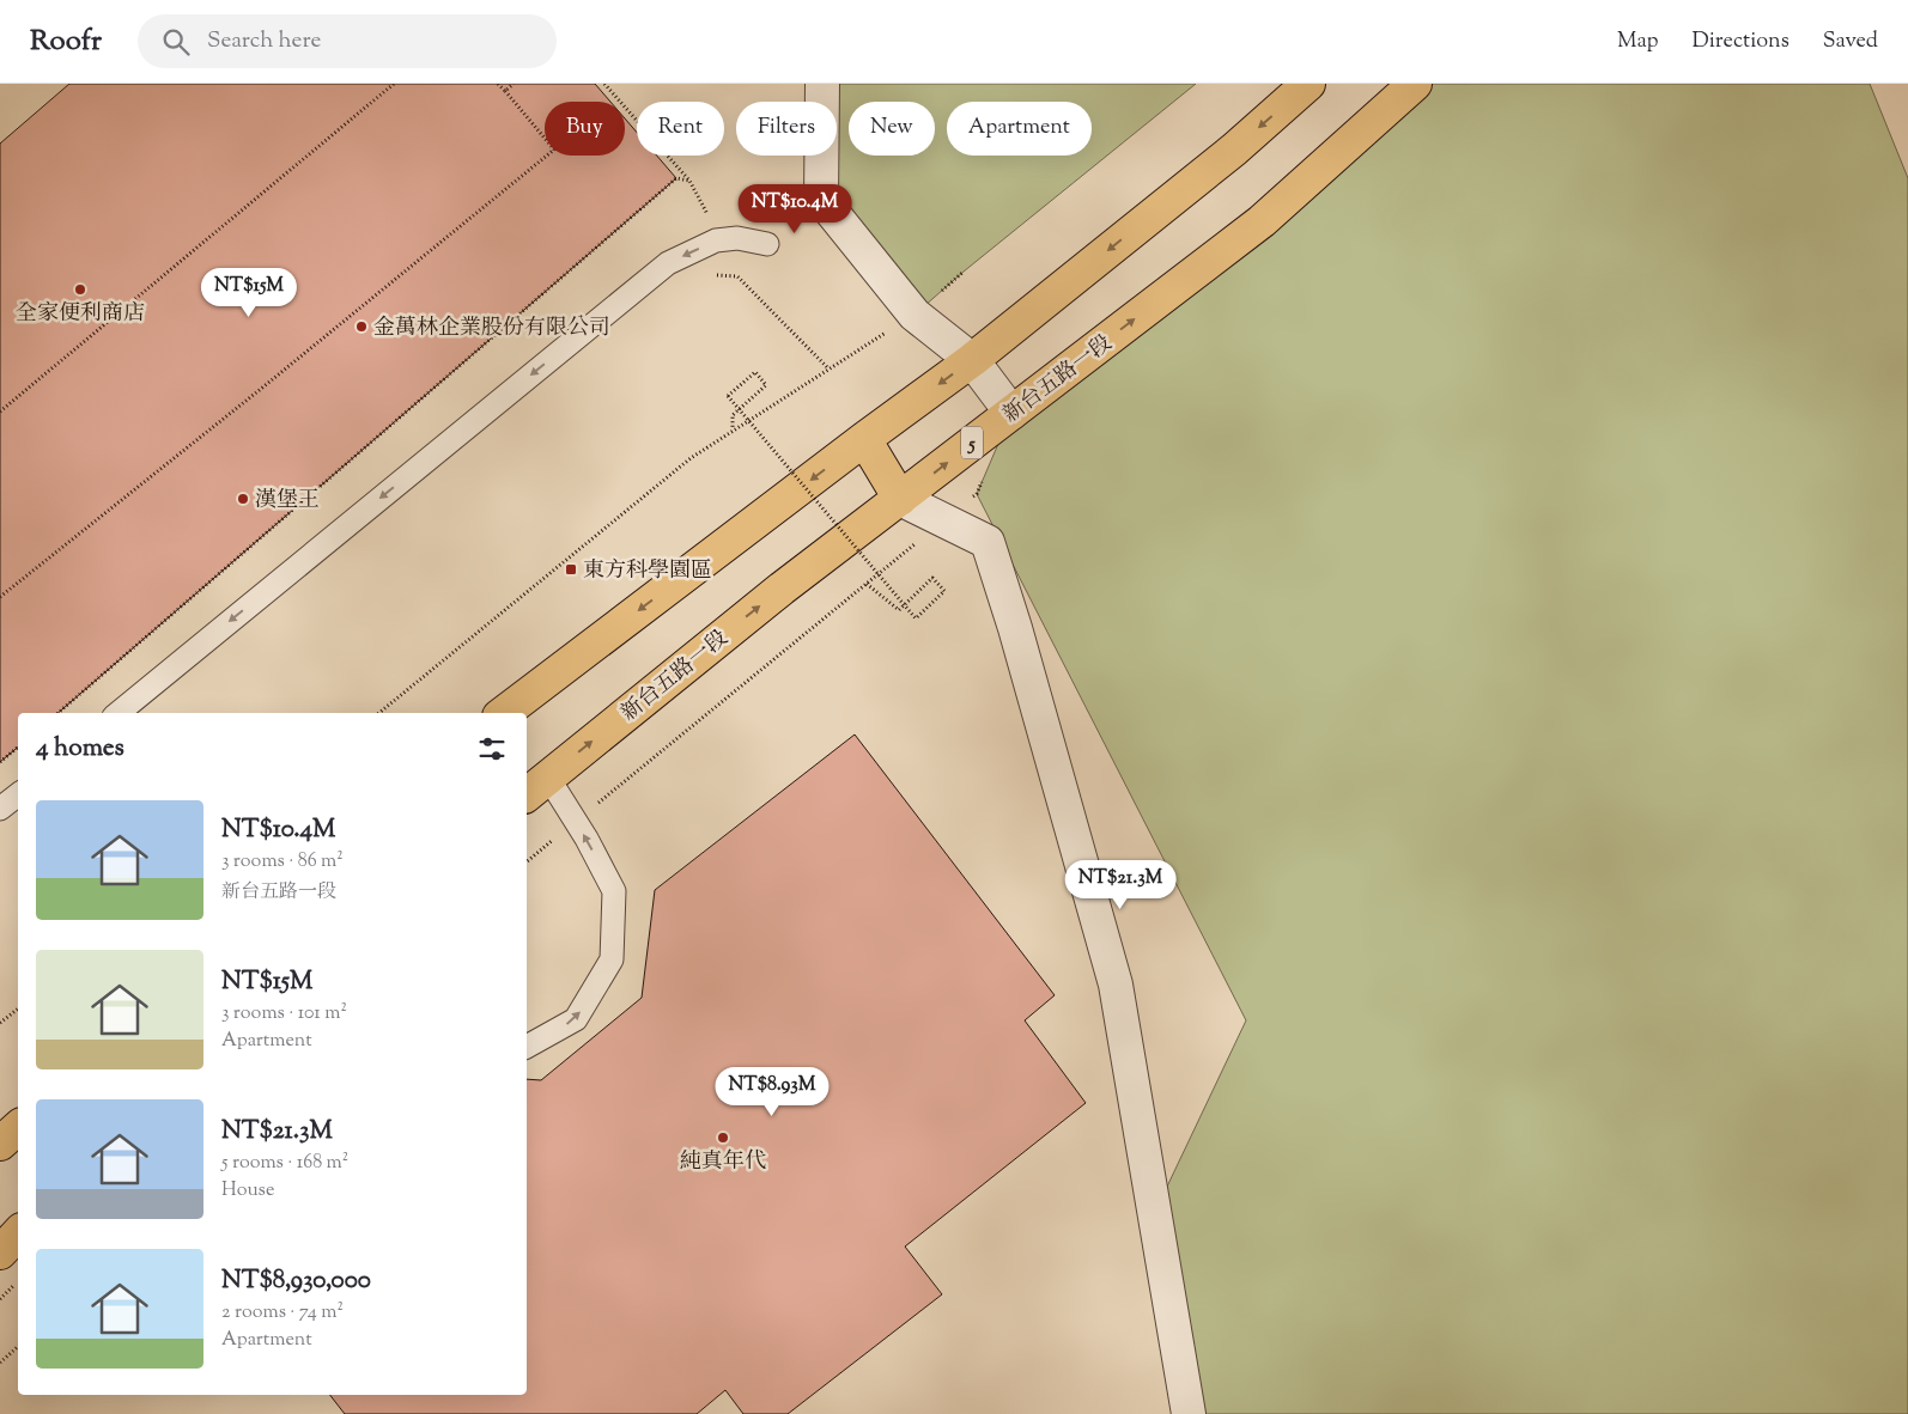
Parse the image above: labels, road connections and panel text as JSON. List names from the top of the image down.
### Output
{
  "streets": {
    "main road": ["新台五路一段", "5"]
  },
  "places": {
    "other": [
      "全家便利商店",
      "金萬林企業股份有限公司",
      "漢堡王",
      "純真年代"
    ],
    "transit": ["東方科學園區"]
  },
  "page": {
    "header": "Roofr",
    "search": "Search here",
    "nav": ["Map", "Directions", "Saved"],
    "chip": [
      "Buy",
      "Rent",
      "Filters",
      "New",
      "Apartment"
    ],
    "price": [
      "NT$10.4M",
      "NT$15M",
      "NT$21.3M",
      "NT$8.93M"
    ],
    "heading": "4 homes",
    "list": [
      {
        "name": "NT$10.4M",
        "note": "3 rooms · 86 m² · 新台五路一段"
      },
      {
        "name": "NT$15M",
        "note": "3 rooms · 101 m² · Apartment"
      },
      {
        "name": "NT$21.3M",
        "note": "5 rooms · 168 m² · House"
      },
      {
        "name": "NT$8,930,000",
        "note": "2 rooms · 74 m² · Apartment"
      }
    ]
  }
}
